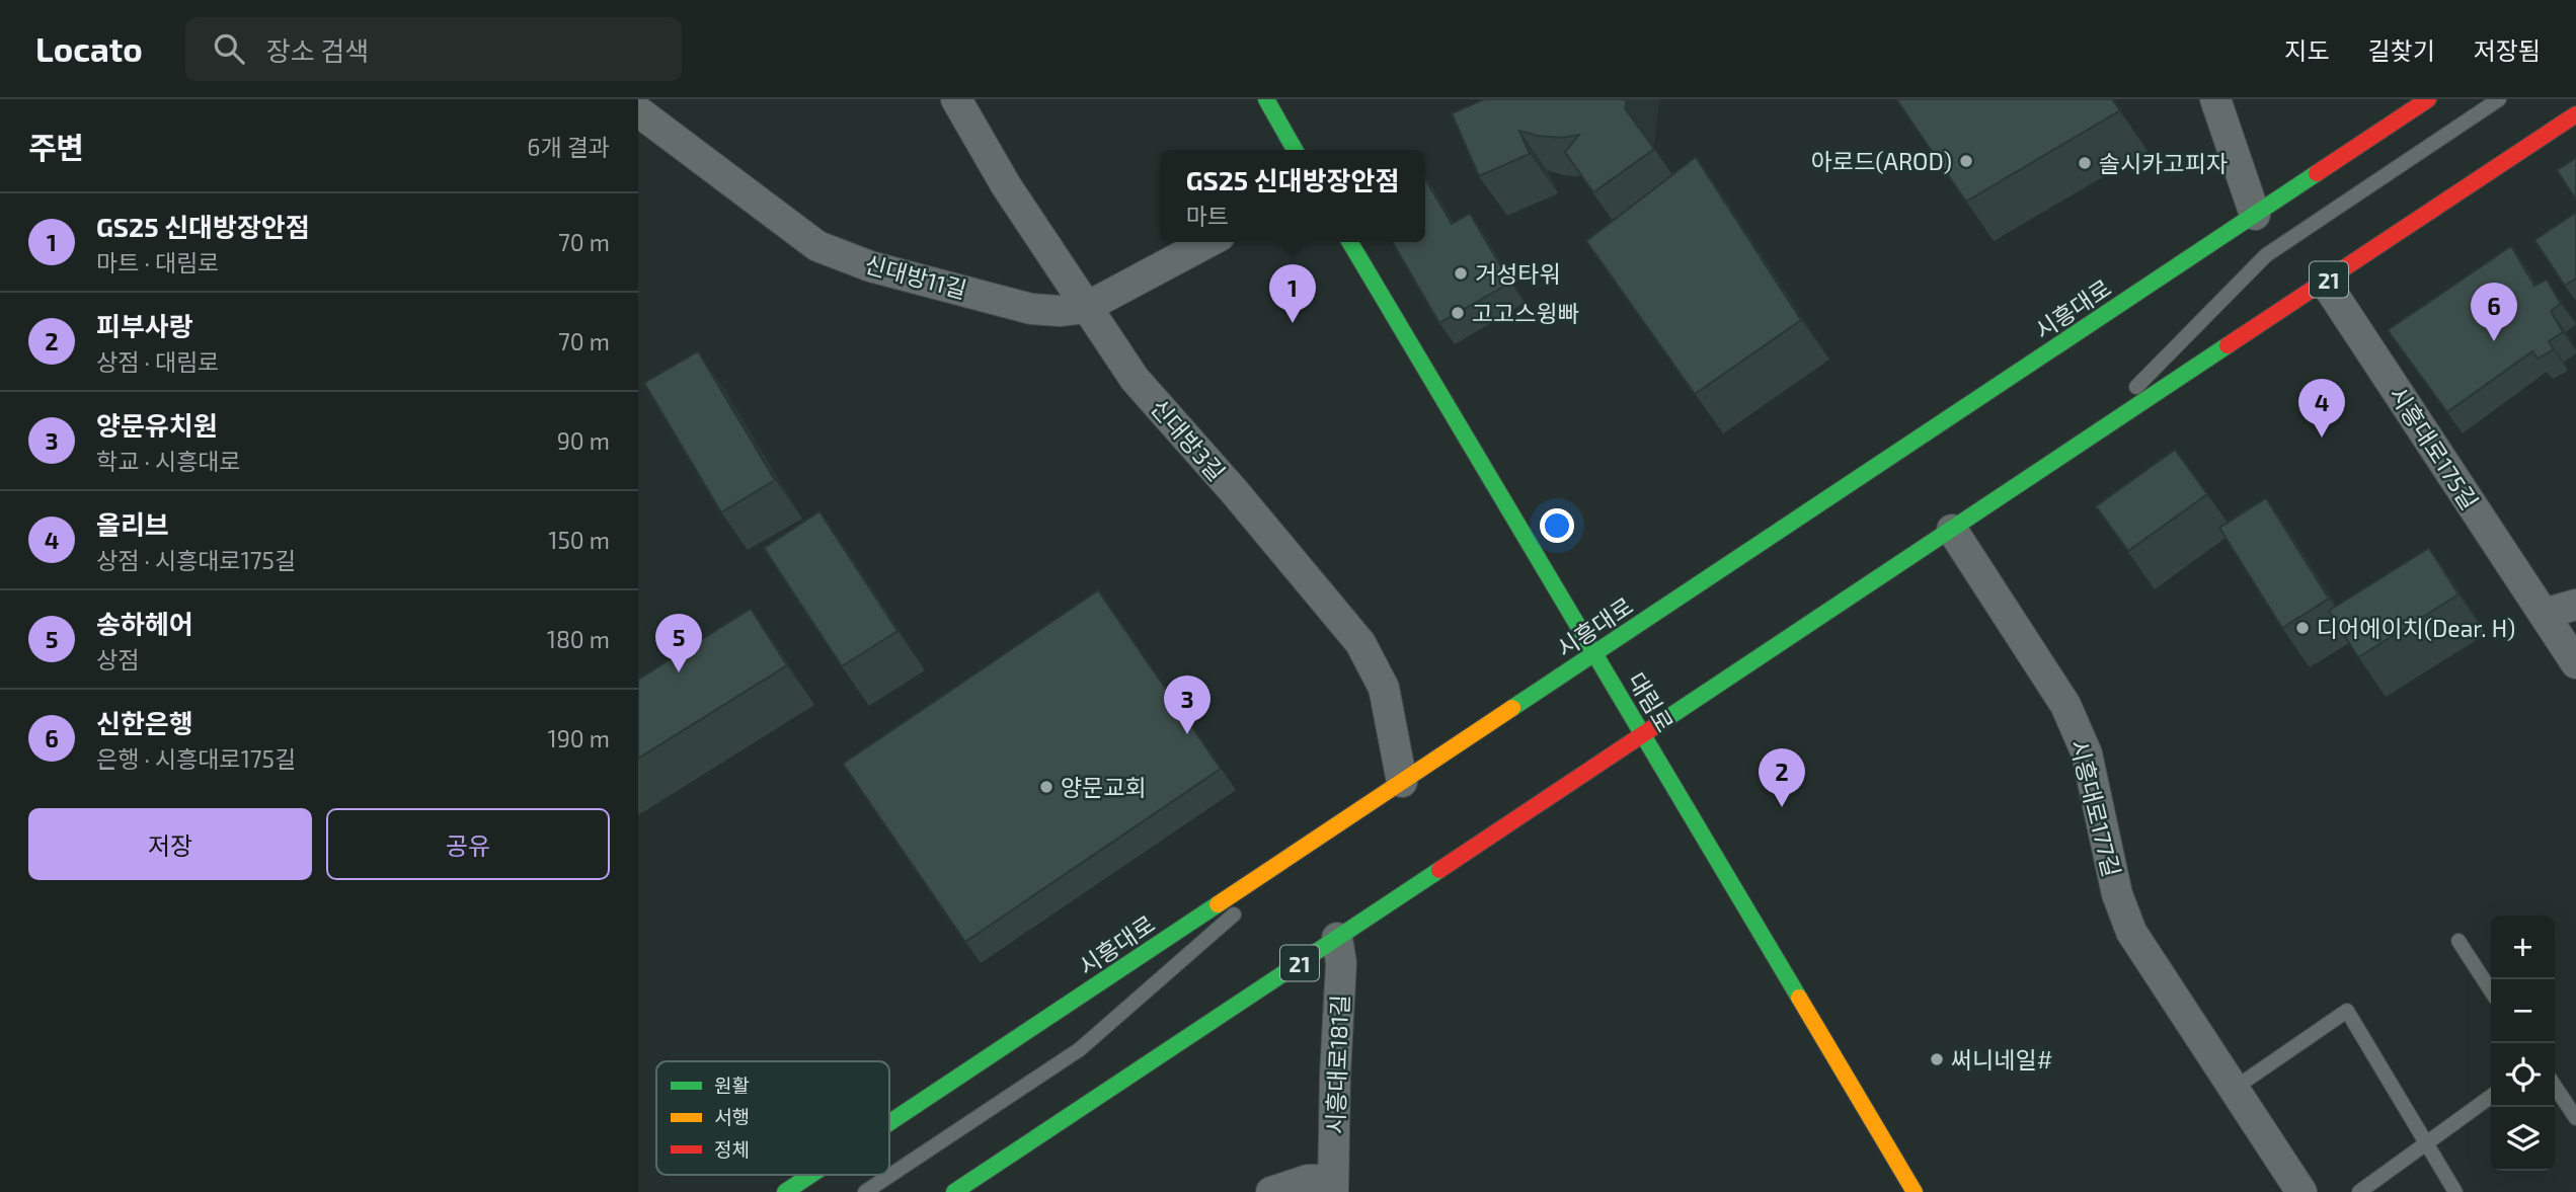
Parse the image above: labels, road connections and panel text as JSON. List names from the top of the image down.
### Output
{
  "streets": {
    "main road": ["21", "시흥대로", "대림로"],
    "street": [
      "신대방11길",
      "신대방3길",
      "시흥대로175길",
      "시흥대로177길",
      "시흥대로181길"
    ]
  },
  "crossings": [
    ["신대방11길", "신대방3길"],
    ["21", "시흥대로175길"],
    ["21", "대림로"],
    ["21", "시흥대로177길"],
    ["21", "시흥대로181길"],
    ["시흥대로", "신대방3길"],
    ["시흥대로", "대림로"]
  ],
  "places": [
    "아로드(AROD)",
    "솔시카고피자",
    "거성타워",
    "고고스윙빠",
    "디어에이치(Dear. H)",
    "양문교회",
    "써니네일#"
  ],
  "legend": ["원활", "서행", "정체"],
  "page": {
    "header": "Locato",
    "search": "장소 검색",
    "nav": ["지도", "길찾기", "저장됨"],
    "heading": ["주변", "6개 결과"],
    "popup": ["GS25 신대방장안점", "마트"],
    "list": [
      {
        "mark": "1",
        "name": "GS25 신대방장안점",
        "note": "마트 · 대림로",
        "value": "70 m"
      },
      {
        "mark": "2",
        "name": "피부사랑",
        "note": "상점 · 대림로",
        "value": "70 m"
      },
      {
        "mark": "3",
        "name": "양문유치원",
        "note": "학교 · 시흥대로",
        "value": "90 m"
      },
      {
        "mark": "4",
        "name": "올리브",
        "note": "상점 · 시흥대로175길",
        "value": "150 m"
      },
      {
        "mark": "5",
        "name": "송하헤어",
        "note": "상점",
        "value": "180 m"
      },
      {
        "mark": "6",
        "name": "신한은행",
        "note": "은행 · 시흥대로175길",
        "value": "190 m"
      }
    ],
    "pins": [
      "1",
      "6",
      "4",
      "5",
      "3",
      "2"
    ],
    "buttons": ["저장", "공유"],
    "map_buttons": ["+", "−"]
  }
}
